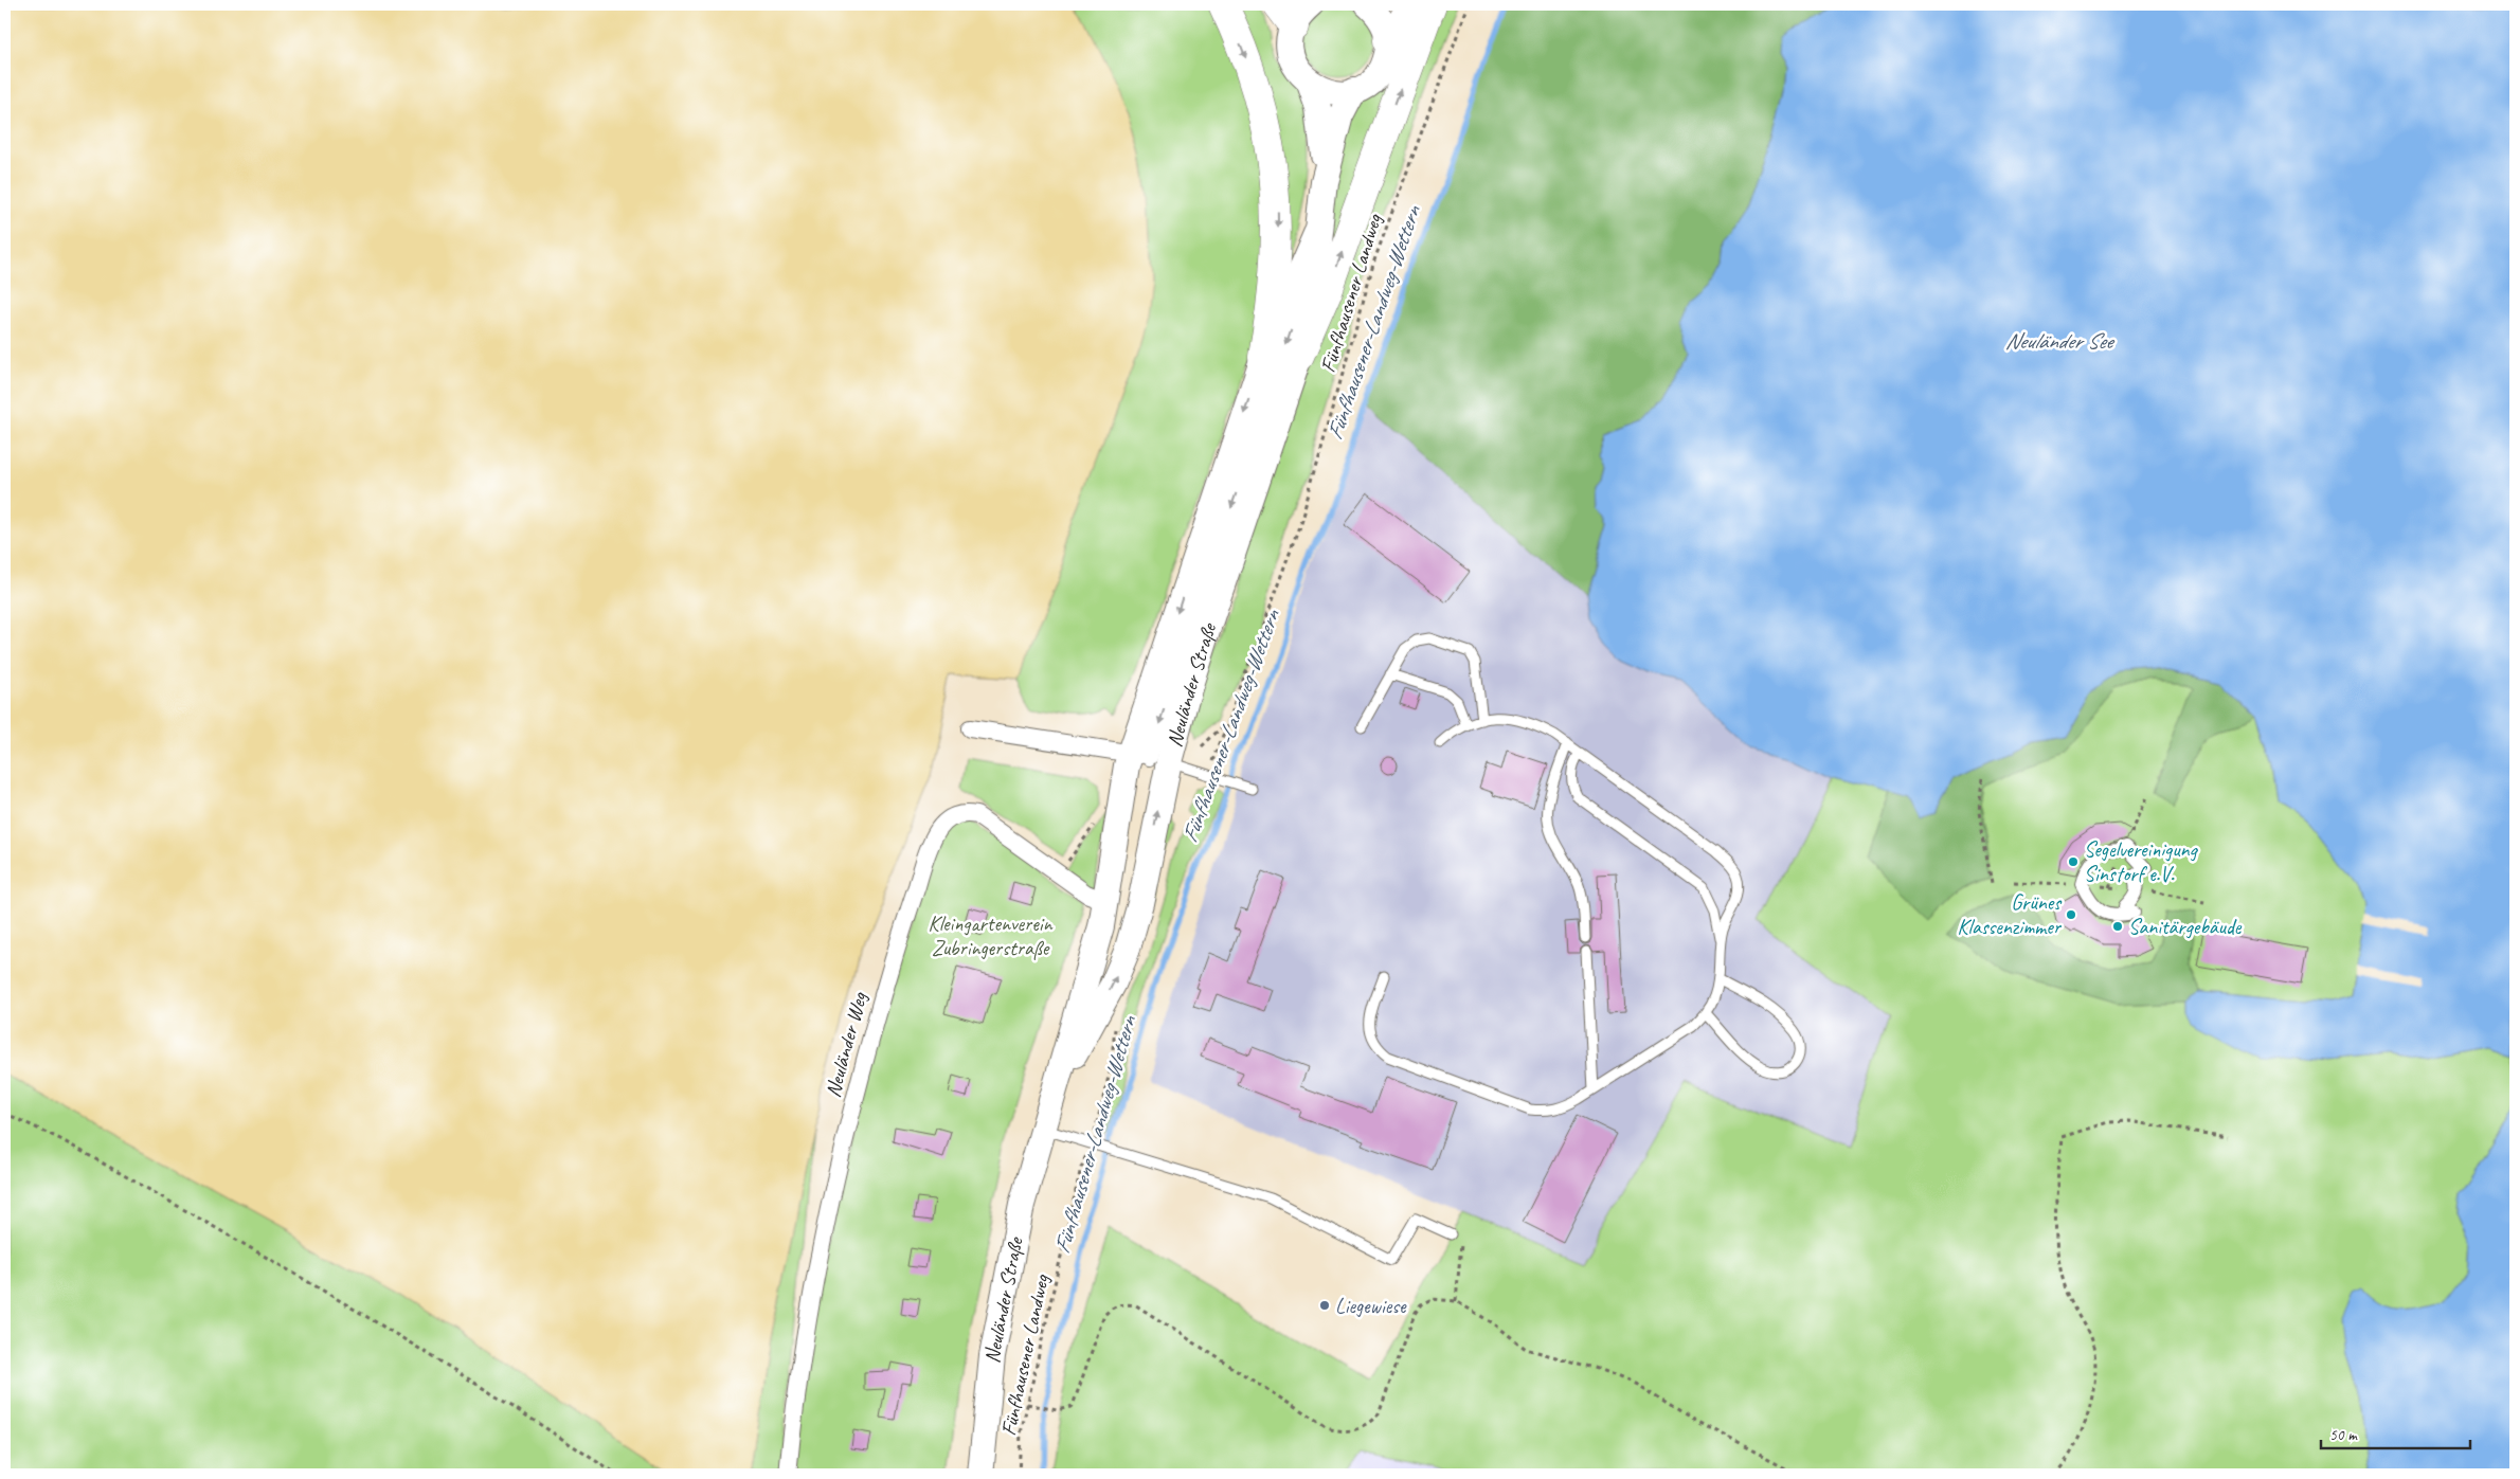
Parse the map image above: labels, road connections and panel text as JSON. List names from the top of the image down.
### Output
{
  "streets": {
    "main road": ["Neuländer Straße"],
    "street": ["Neuländer Weg"],
    "path": ["Fünfhausener Landweg"]
  },
  "crossings": [
    ["Neuländer Straße", "Neuländer Weg"]
  ],
  "water": ["Fünfhausener-Landweg-Wettern", "Neuländer See"],
  "parks": ["Kleingartenverein Zubringerstraße"],
  "places": [
    "Segelvereinigung Sinstorf e.V.",
    "Grünes Klassenzimmer",
    "Sanitärgebäude",
    "Liegewiese"
  ],
  "scale_bar": "50 m"
}
